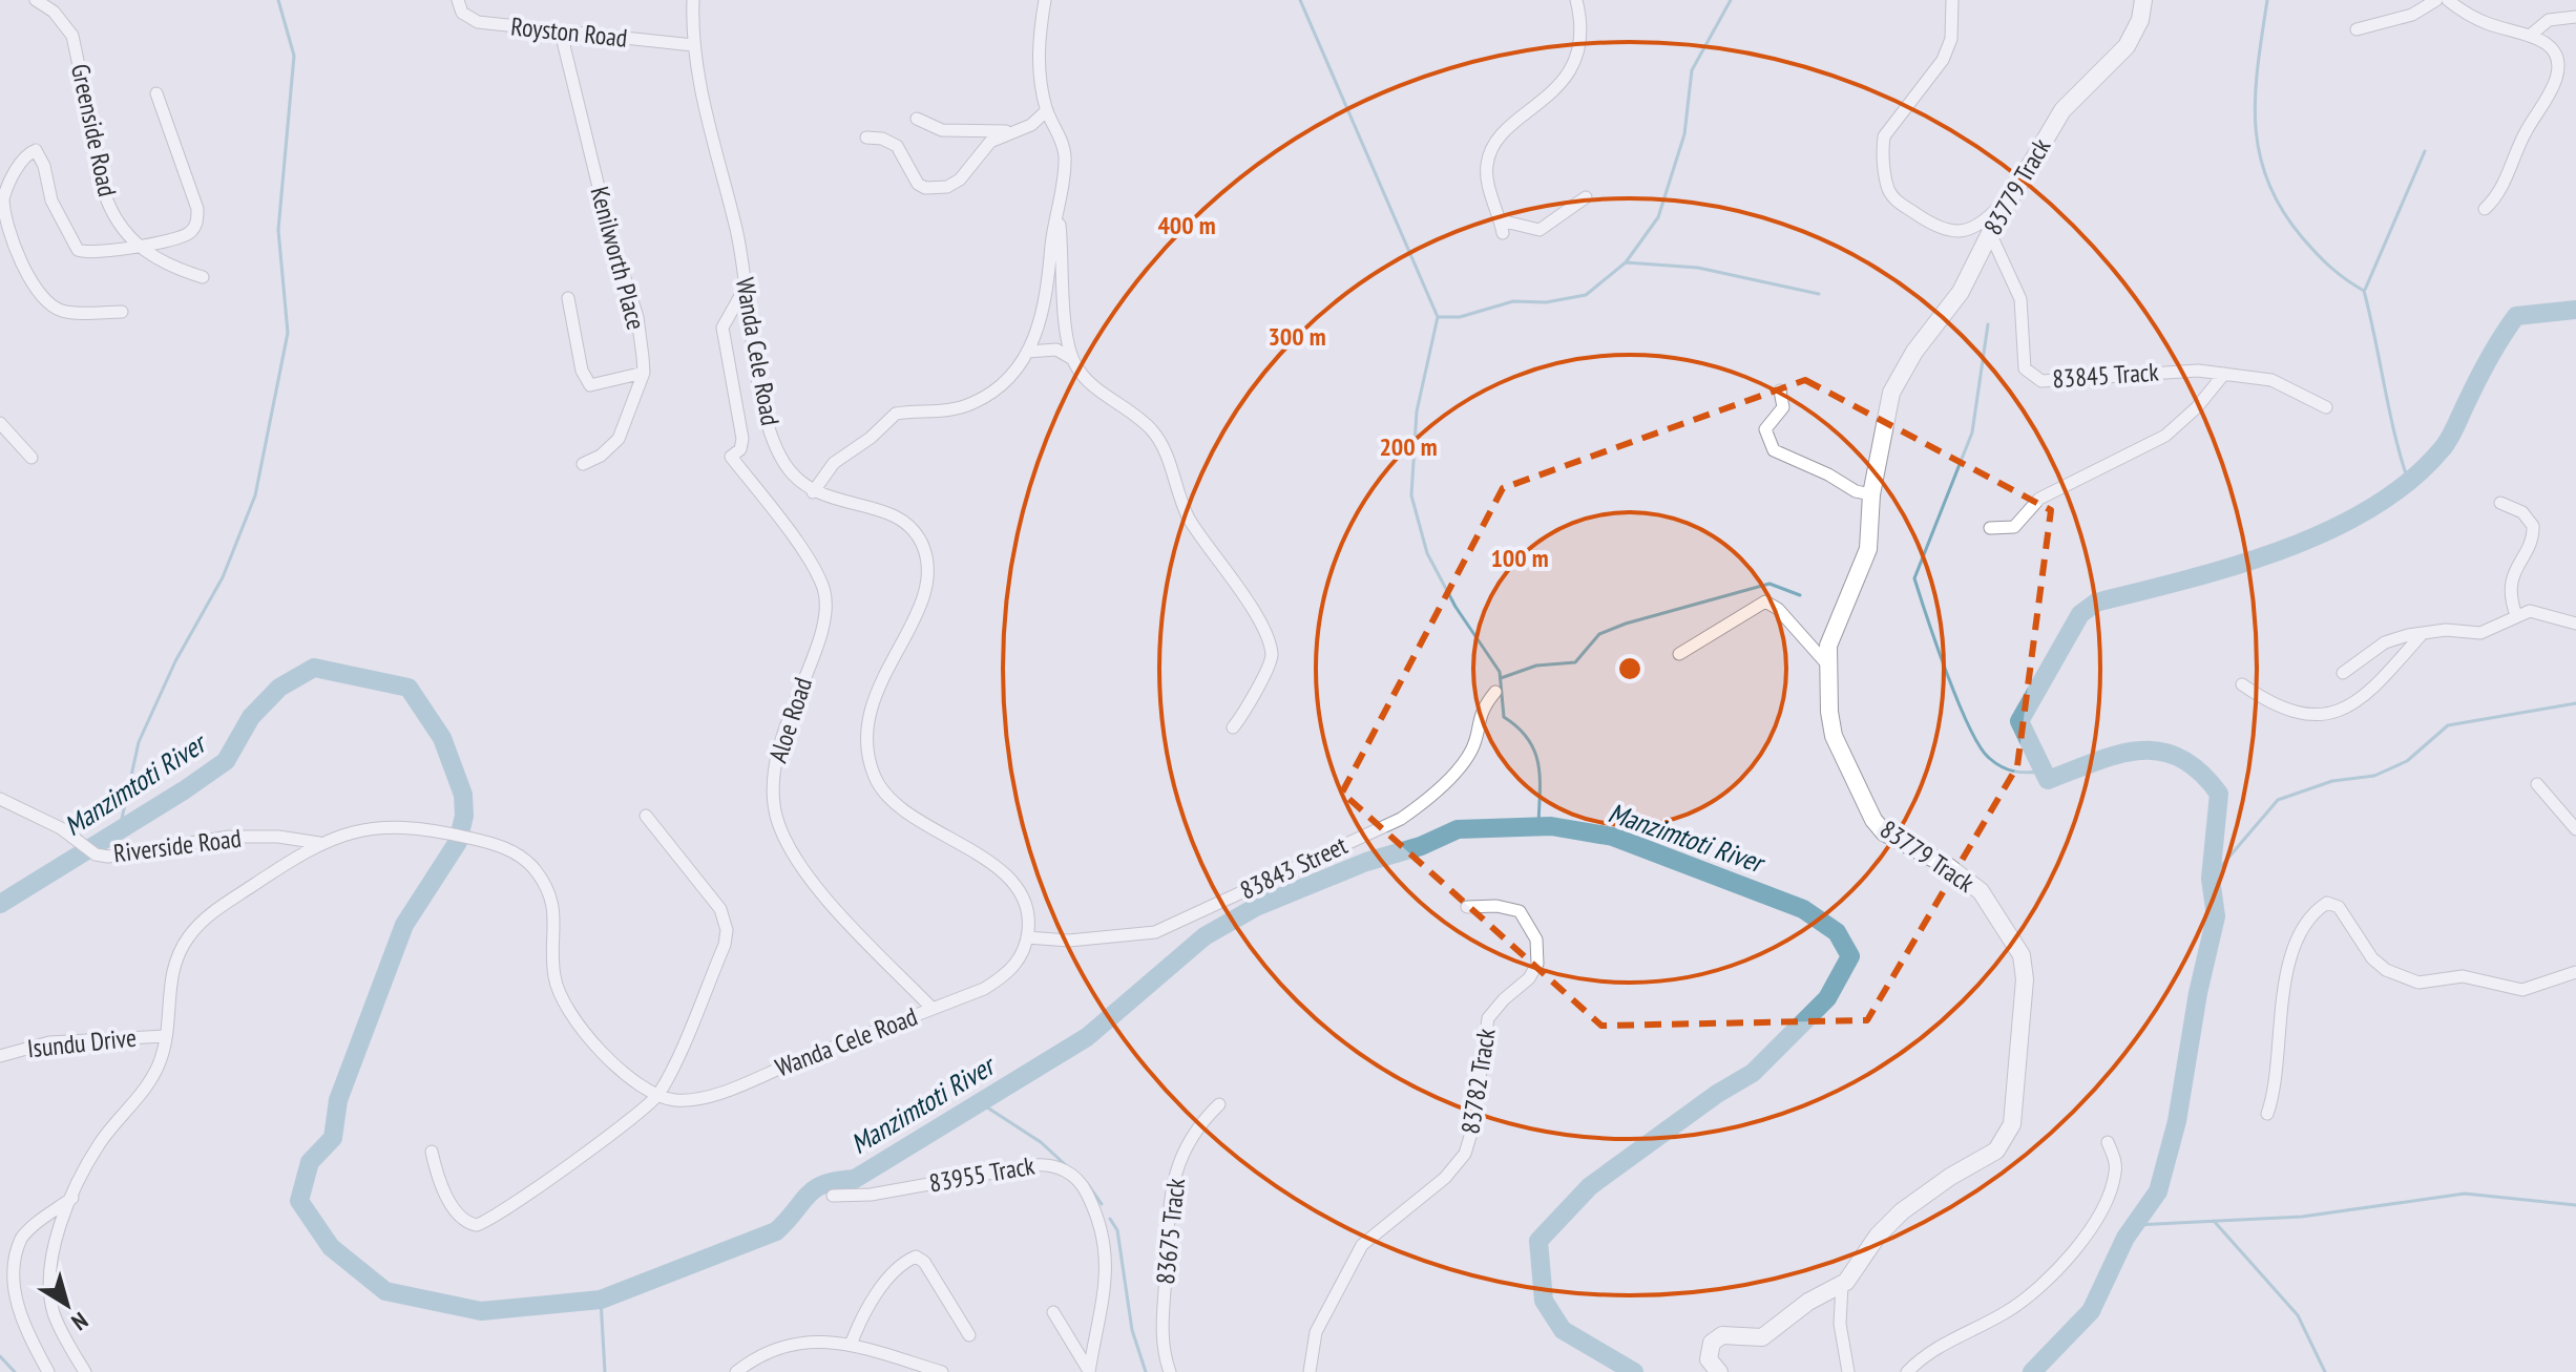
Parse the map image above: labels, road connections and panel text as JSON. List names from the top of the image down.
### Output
{
  "streets": {
    "street": [
      "Royston Road",
      "Greenside Road",
      "83779 Track",
      "Kenilworth Place",
      "Wanda Cele Road",
      "83845 Track",
      "Aloe Road",
      "Riverside Road",
      "83843 Street",
      "Isundu Drive",
      "83782 Track",
      "83955 Track",
      "83675 Track"
    ]
  },
  "crossings": [
    ["Royston Road", "Kenilworth Place"],
    ["Royston Road", "Wanda Cele Road"],
    ["83779 Track", "83845 Track"],
    ["Wanda Cele Road", "Aloe Road"],
    ["Wanda Cele Road", "83843 Street"]
  ],
  "water": ["Manzimtoti River"],
  "north": "bottom right",
  "rings": [
    "400 m",
    "300 m",
    "200 m",
    "100 m"
  ]
}
